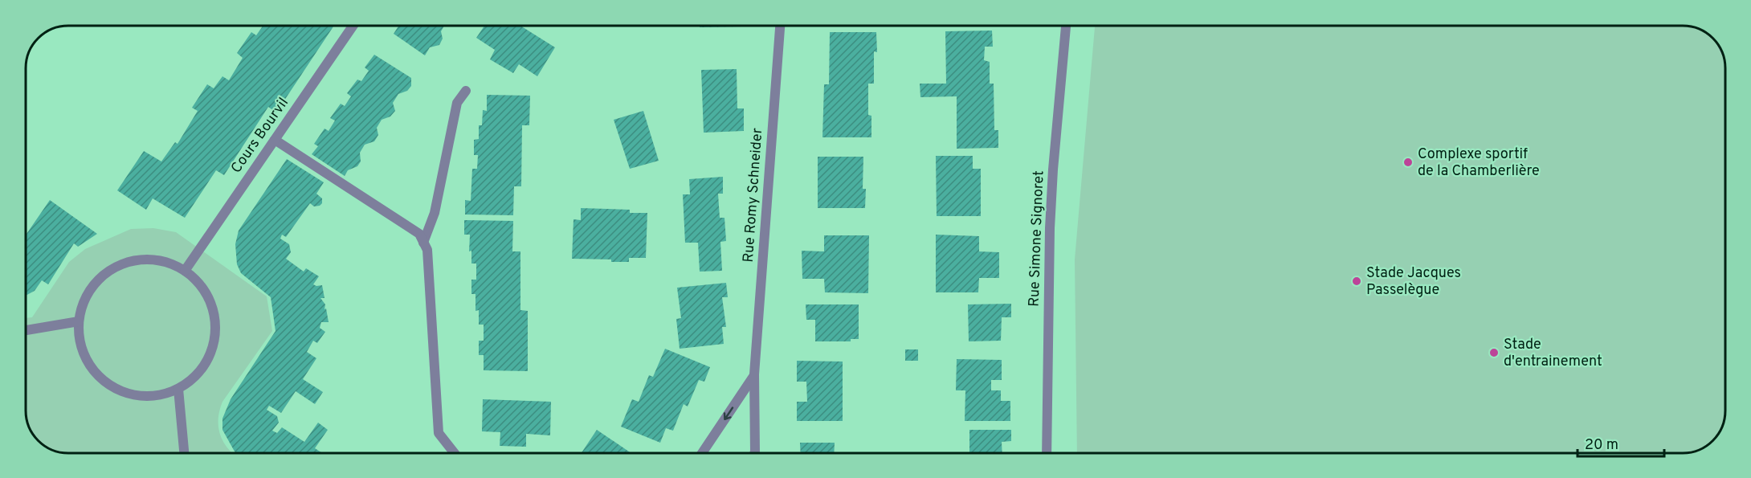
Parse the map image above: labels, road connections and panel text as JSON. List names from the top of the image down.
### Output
{
  "streets": {
    "street": ["Cours Bourvil", "Rue Romy Schneider", "Rue Simone Signoret"]
  },
  "places": ["Complexe sportif de la Chamberlière", "Stade Jacques Passelègue", "Stade d'entrainement"],
  "scale_bar": "20 m"
}
